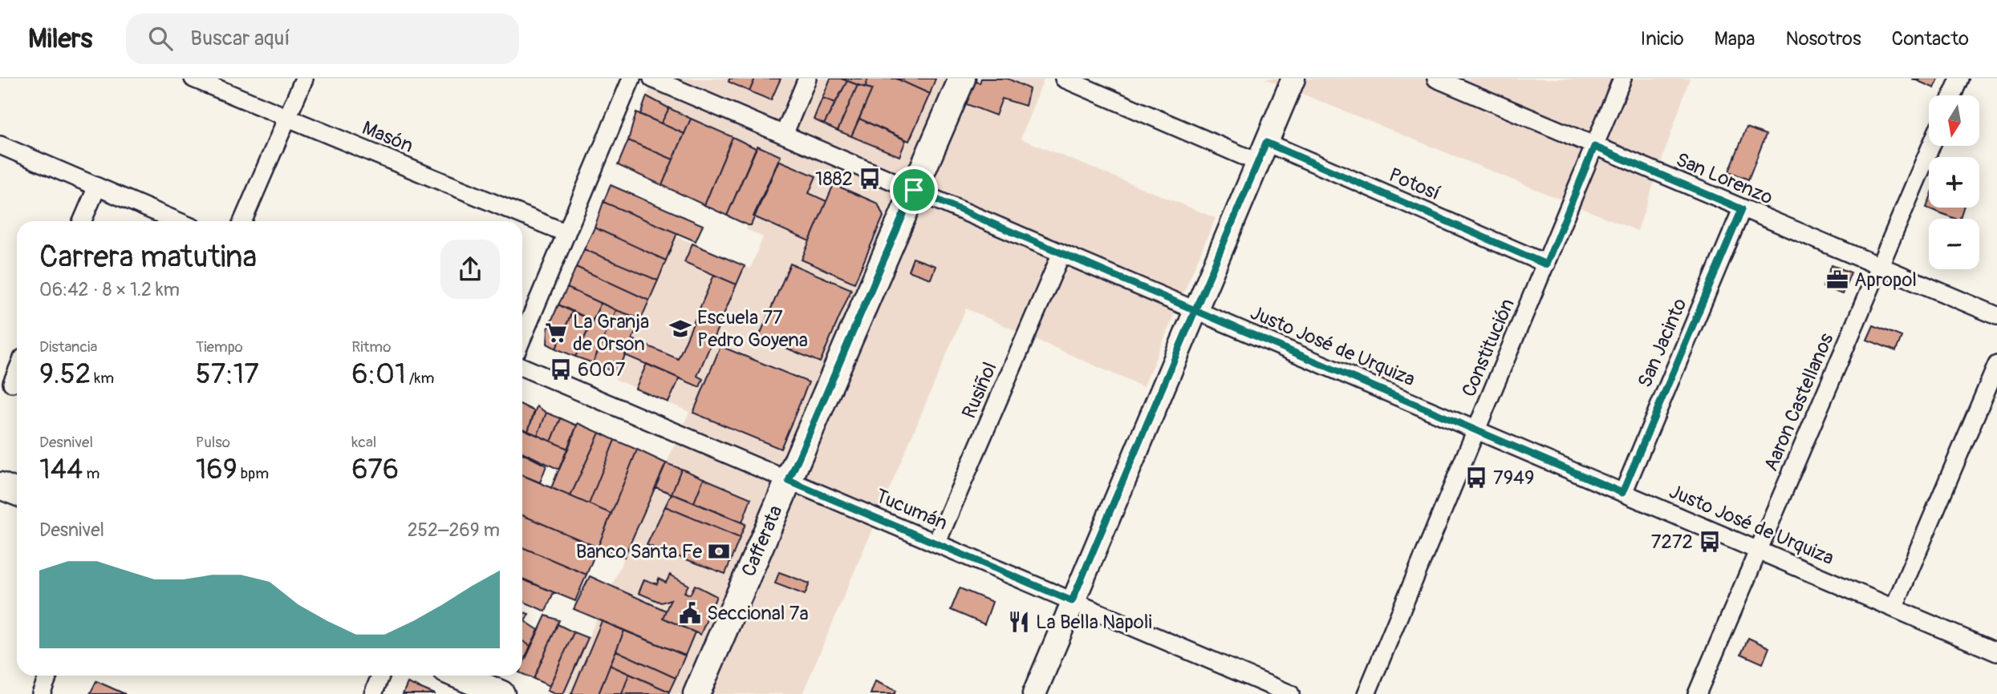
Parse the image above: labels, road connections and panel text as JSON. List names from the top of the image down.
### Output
{
  "streets": {
    "main road": ["Cafferata"],
    "street": [
      "Masón",
      "San Lorenzo",
      "Potosí",
      "San Jacinto",
      "Justo José de Urquiza",
      "Constitución",
      "Rusiñol",
      "Aaron Castellanos",
      "Tucumán"
    ]
  },
  "crossings": [
    ["San Lorenzo", "San Jacinto"],
    ["San Lorenzo", "Constitución"],
    ["San Lorenzo", "Aaron Castellanos"],
    ["Potosí", "Constitución"],
    ["San Jacinto", "Justo José de Urquiza"],
    ["Justo José de Urquiza", "Constitución"],
    ["Justo José de Urquiza", "Rusiñol"],
    ["Justo José de Urquiza", "Aaron Castellanos"],
    ["Justo José de Urquiza", "Cafferata"],
    ["Rusiñol", "Tucumán"],
    ["Tucumán", "Cafferata"]
  ],
  "places": {
    "bus stop": [
      "1882",
      "6007",
      "7949",
      "7272"
    ],
    "office": ["Apropol"],
    "school or university": ["Escuela 77 Pedro Goyena"],
    "supermarket": ["La Granja de Orson"],
    "bank": ["Banco Santa Fe"],
    "public building": ["Seccional 7ª"],
    "restaurant": ["La Bella Napoli"]
  },
  "north": "bottom",
  "page": {
    "header": "Milers",
    "search": "Buscar aquí",
    "nav": [
      "Inicio",
      "Mapa",
      "Nosotros",
      "Contacto"
    ],
    "map_buttons": ["+", "−"],
    "heading": ["Carrera matutina", "06:42 · 8 × 1.2 km"],
    "stats": [
      ["Distancia", "9.52 km"],
      ["Tiempo", "57:17"],
      ["Ritmo", "6:01 /km"],
      ["Desnivel", "144 m"],
      ["Pulso", "169 bpm"],
      ["kcal", "676"]
    ],
    "chart": ["Desnivel", "252–269 m"]
  }
}
